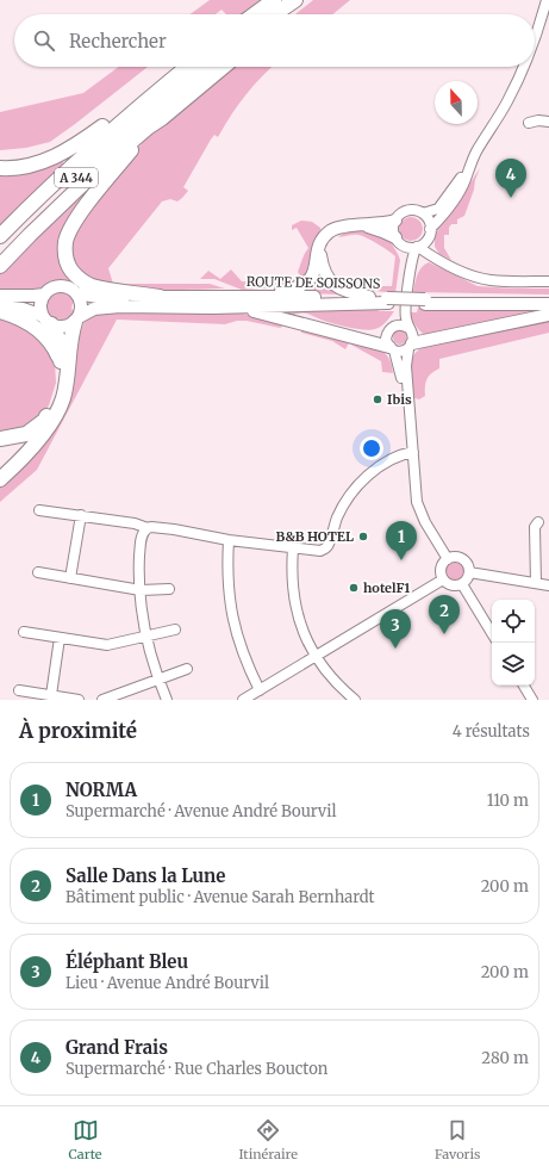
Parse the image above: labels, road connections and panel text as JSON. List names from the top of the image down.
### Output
{
  "streets": {
    "highway": ["A 344"],
    "main road": ["ROUTE DE SOISSONS"]
  },
  "places": ["Ibis", "B&B HOTEL", "hotelF1"],
  "north": "top",
  "page": {
    "search": "Rechercher",
    "pins": [
      "4",
      "1",
      "2",
      "3"
    ],
    "heading": ["À proximité", "4 résultats"],
    "list": [
      {
        "mark": "1",
        "name": "NORMA",
        "note": "Supermarché · Avenue André Bourvil",
        "value": "110 m"
      },
      {
        "mark": "2",
        "name": "Salle Dans la Lune",
        "note": "Bâtiment public · Avenue Sarah Bernhardt",
        "value": "200 m"
      },
      {
        "mark": "3",
        "name": "Éléphant Bleu",
        "note": "Lieu · Avenue André Bourvil",
        "value": "200 m"
      },
      {
        "mark": "4",
        "name": "Grand Frais",
        "note": "Supermarché · Rue Charles Boucton",
        "value": "280 m"
      }
    ],
    "nav": ["Carte", "Itinéraire", "Favoris"]
  }
}
